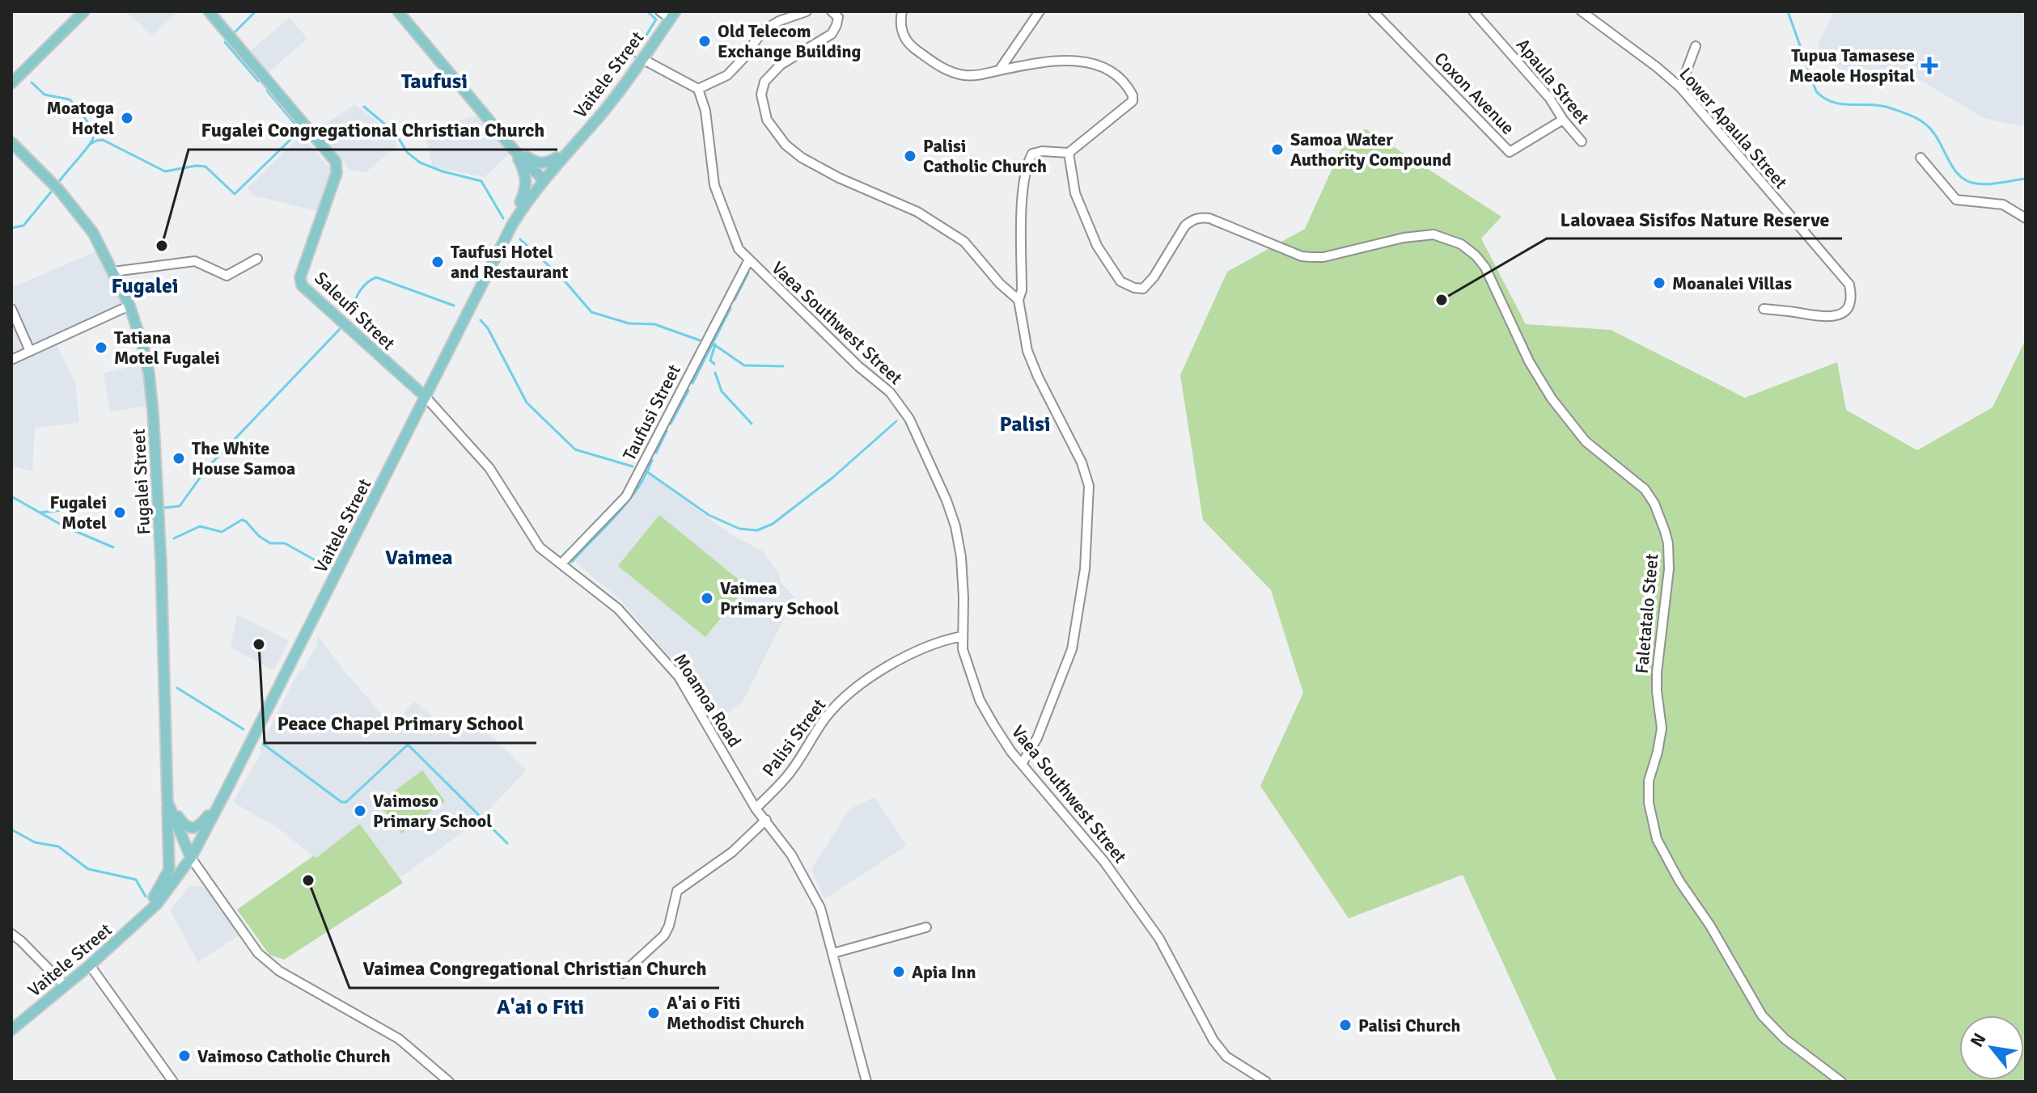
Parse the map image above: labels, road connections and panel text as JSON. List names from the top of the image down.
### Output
{
  "streets": {
    "main road": ["Vaitele Street", "Saleufi Street", "Fugalei Street"],
    "street": [
      "Apaula Street",
      "Coxon Avenue",
      "Lower Apaula Street",
      "Vaea Southwest Street",
      "Taufusi Street",
      "Faletatalo Steet",
      "Moamoa Road",
      "Palisi Street"
    ]
  },
  "crossings": [
    ["Vaitele Street", "Saleufi Street"],
    ["Vaitele Street", "Fugalei Street"],
    ["Vaitele Street", "Moamoa Road"],
    ["Apaula Street", "Coxon Avenue"],
    ["Saleufi Street", "Moamoa Road"],
    ["Vaea Southwest Street", "Taufusi Street"],
    ["Vaea Southwest Street", "Palisi Street"],
    ["Taufusi Street", "Moamoa Road"],
    ["Moamoa Road", "Palisi Street"]
  ],
  "districts": [
    "Taufusi",
    "Fugalei",
    "Palisi",
    "Vaimea",
    "A'ai o Fiti"
  ],
  "places": {
    "other": [
      "Old Telecom Exchange Building",
      "Moatoga Hotel",
      "Samoa Water Authority Compound",
      "Palisi Catholic Church",
      "Fugalei Congregational Christian Church",
      "Taufusi Hotel and Restaurant",
      "Moanalei Villas",
      "Lalovaea Sisifos Nature Reserve",
      "Tatiana Motel Fugalei",
      "The White House Samoa",
      "Fugalei Motel",
      "Vaimea Primary School",
      "Peace Chapel Primary School",
      "Vaimoso Primary School",
      "Vaimea Congregational Christian Church",
      "Apia Inn",
      "A'ai o Fiti Methodist Church",
      "Palisi Church",
      "Vaimoso Catholic Church"
    ],
    "health": ["Tupua Tamasese Meaole Hospital"]
  },
  "north": "top left"
}
